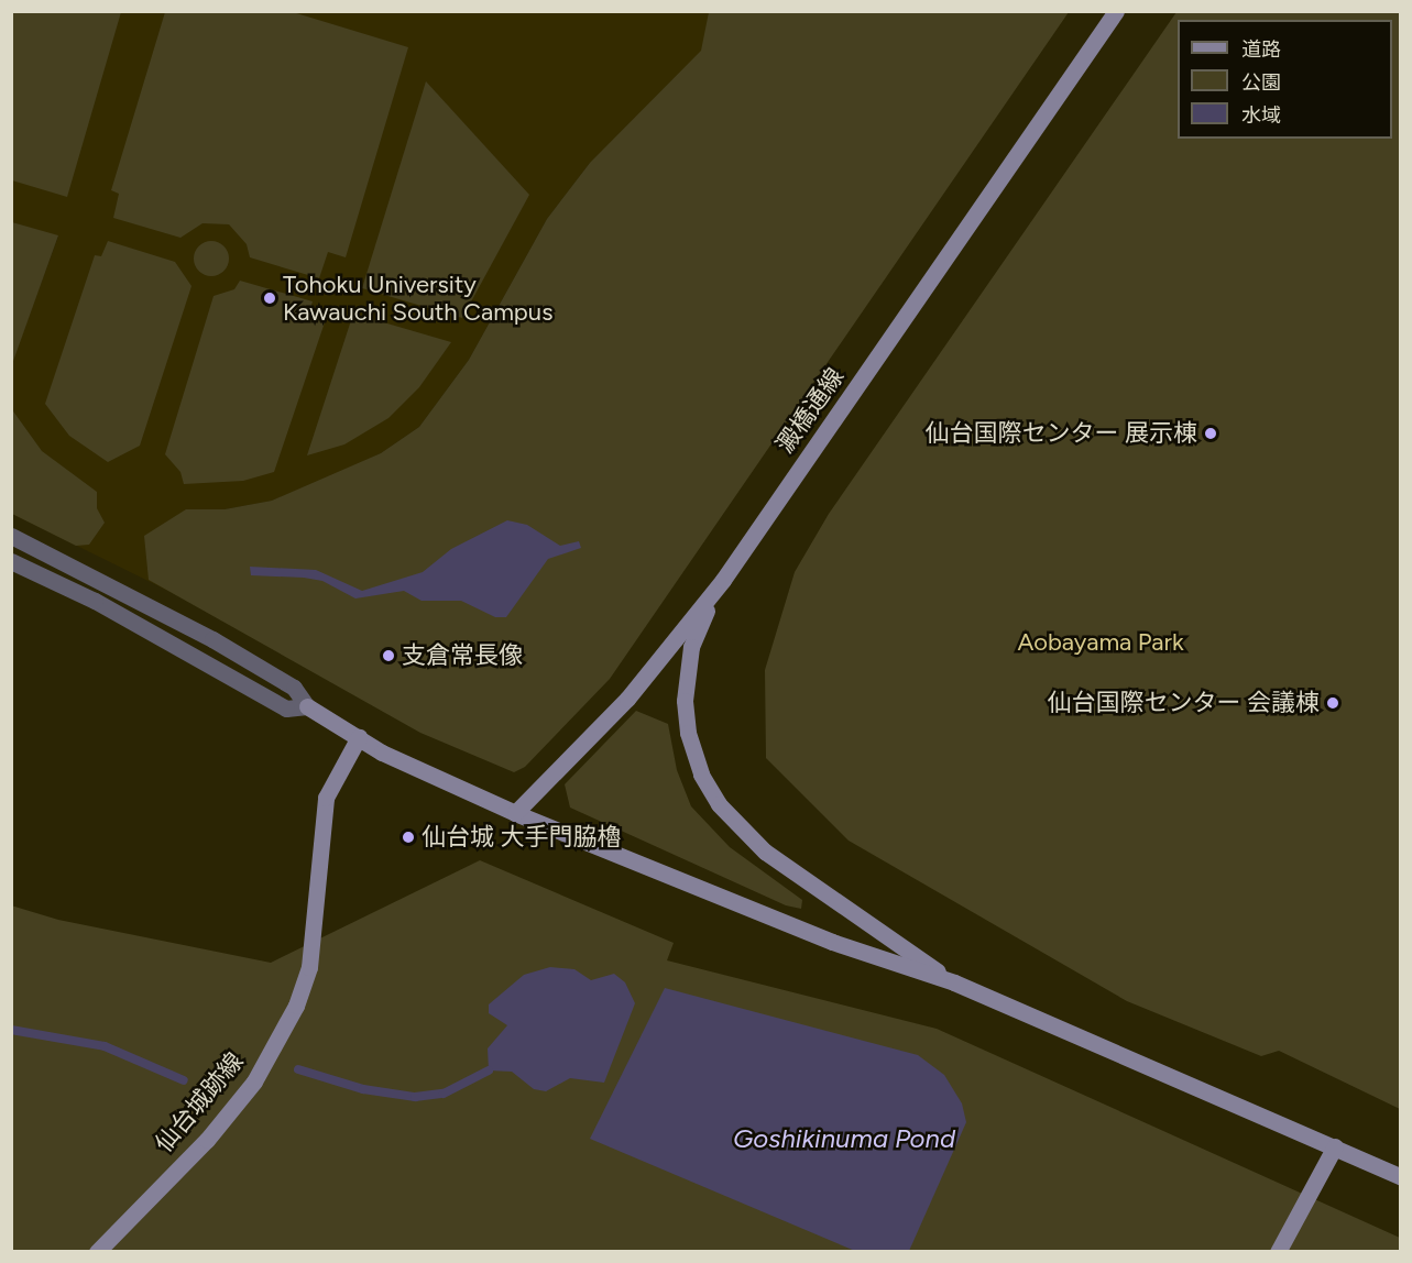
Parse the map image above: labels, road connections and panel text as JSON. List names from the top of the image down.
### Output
{
  "streets": {
    "street": ["澱橋通線", "仙台城跡線"]
  },
  "water": ["Goshikinuma Pond"],
  "parks": ["Aobayama Park"],
  "places": [
    "Tohoku University Kawauchi South Campus",
    "仙台国際センター 展示棟",
    "支倉常長像",
    "仙台国際センター 会議棟",
    "仙台城 大手門脇櫓"
  ],
  "legend": ["道路", "公園", "水域"]
}
